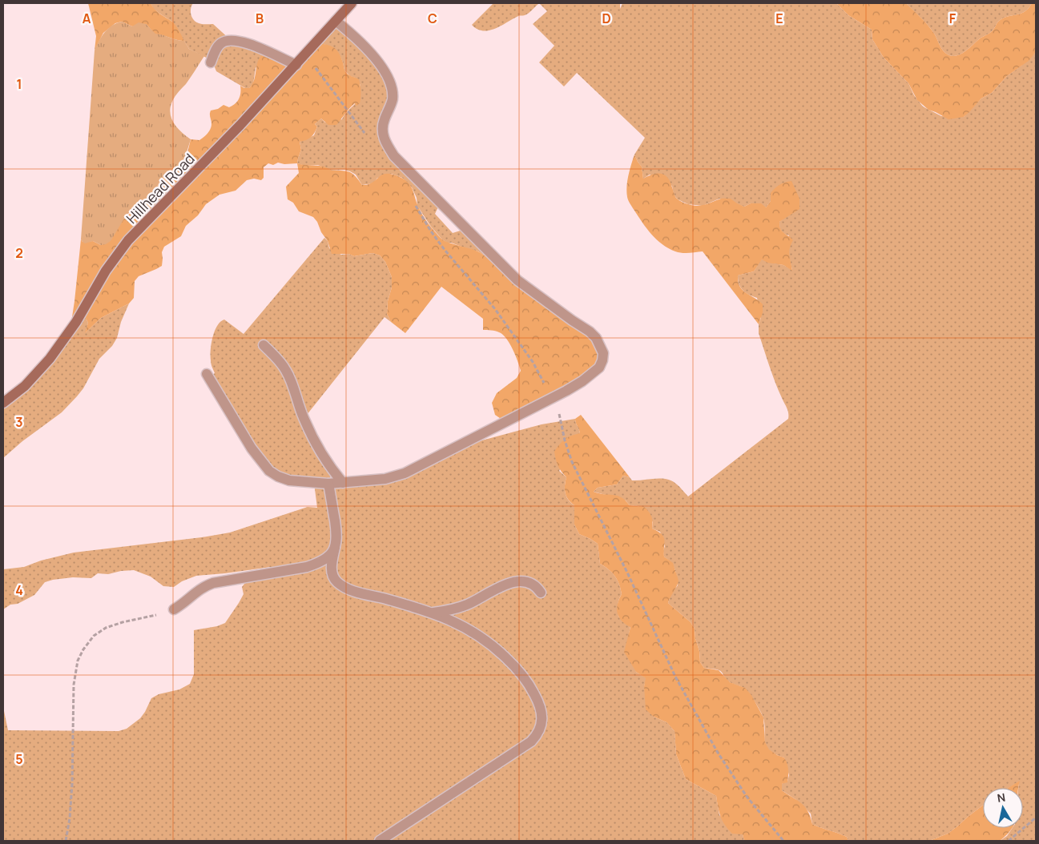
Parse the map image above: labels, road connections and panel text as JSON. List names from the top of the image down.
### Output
{
  "streets": {
    "street": ["Hillhead Road"]
  },
  "north": "top",
  "grid": {
    "columns": [
      "A",
      "B",
      "C",
      "D",
      "E",
      "F"
    ],
    "rows": [
      "1",
      "2",
      "3",
      "4",
      "5"
    ]
  }
}
